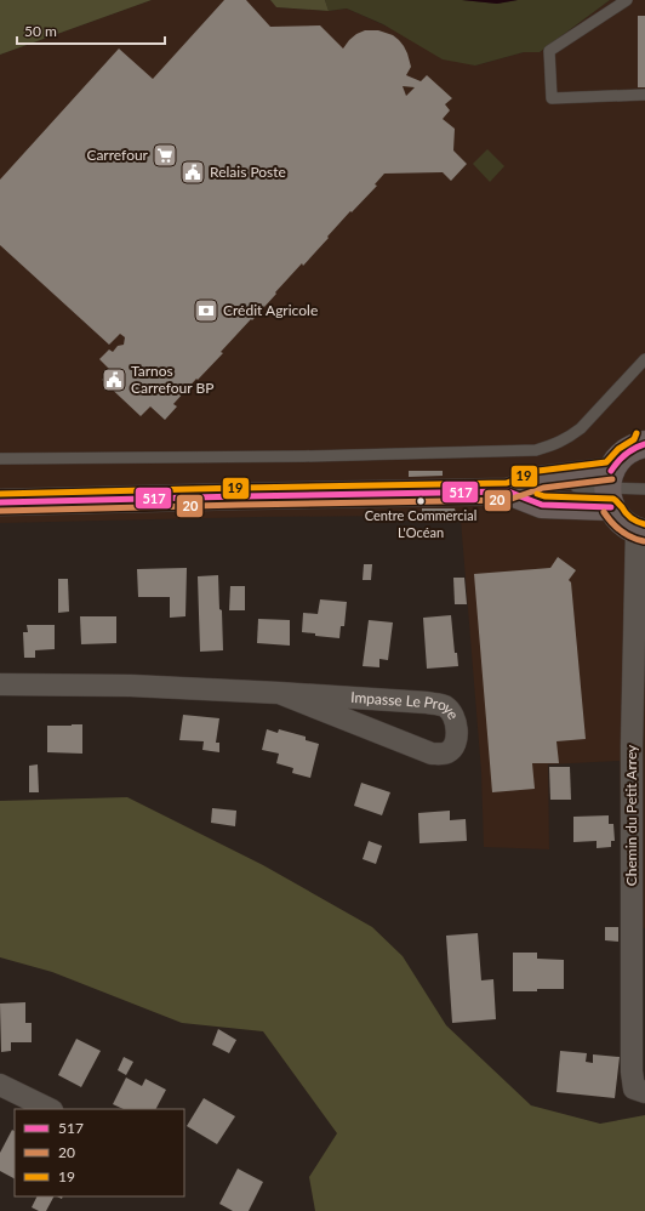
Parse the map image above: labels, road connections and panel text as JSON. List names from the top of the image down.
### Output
{
  "streets": {
    "street": ["Impasse Le Proye", "Chemin du Petit Arrey"]
  },
  "places": {
    "supermarket": ["Carrefour"],
    "public building": ["Relais Poste", "Tarnos Carrefour BP"],
    "bank": ["Crédit Agricole"],
    "other": ["Centre Commercial L'Océan"]
  },
  "lines": ["transit line 19", "transit line 517", "transit line 20"],
  "legend": ["517", "20", "19"],
  "scale_bar": "50 m"
}
